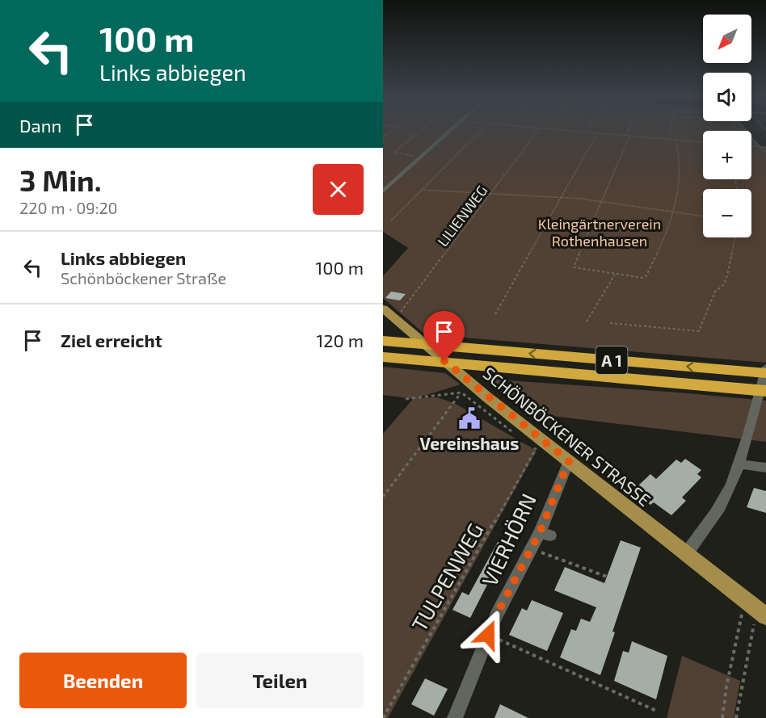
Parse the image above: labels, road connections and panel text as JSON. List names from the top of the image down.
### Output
{
  "streets": {
    "highway": ["A 1"],
    "main road": ["SCHÖNBÖCKENER STRASSE"],
    "street": ["VIERHÖRN"],
    "path": ["LILIENWEG", "TULPENWEG"]
  },
  "crossings": [
    ["SCHÖNBÖCKENER STRASSE", "VIERHÖRN"]
  ],
  "parks": ["Kleingärtnerverein Rothenhausen"],
  "places": {
    "public building": ["Vereinshaus"]
  },
  "north": "bottom left",
  "page": {
    "turn": ["100 m", "Links abbiegen"],
    "map_buttons": ["+", "−"],
    "then": "Dann",
    "heading": ["3 Min.", "220 m · 09:20"],
    "list": [
      {
        "name": "Links abbiegen",
        "note": "Schönböckener Straße",
        "value": "100 m"
      },
      {
        "name": "Ziel erreicht",
        "value": "120 m"
      }
    ],
    "buttons": ["Beenden", "Teilen"]
  }
}
